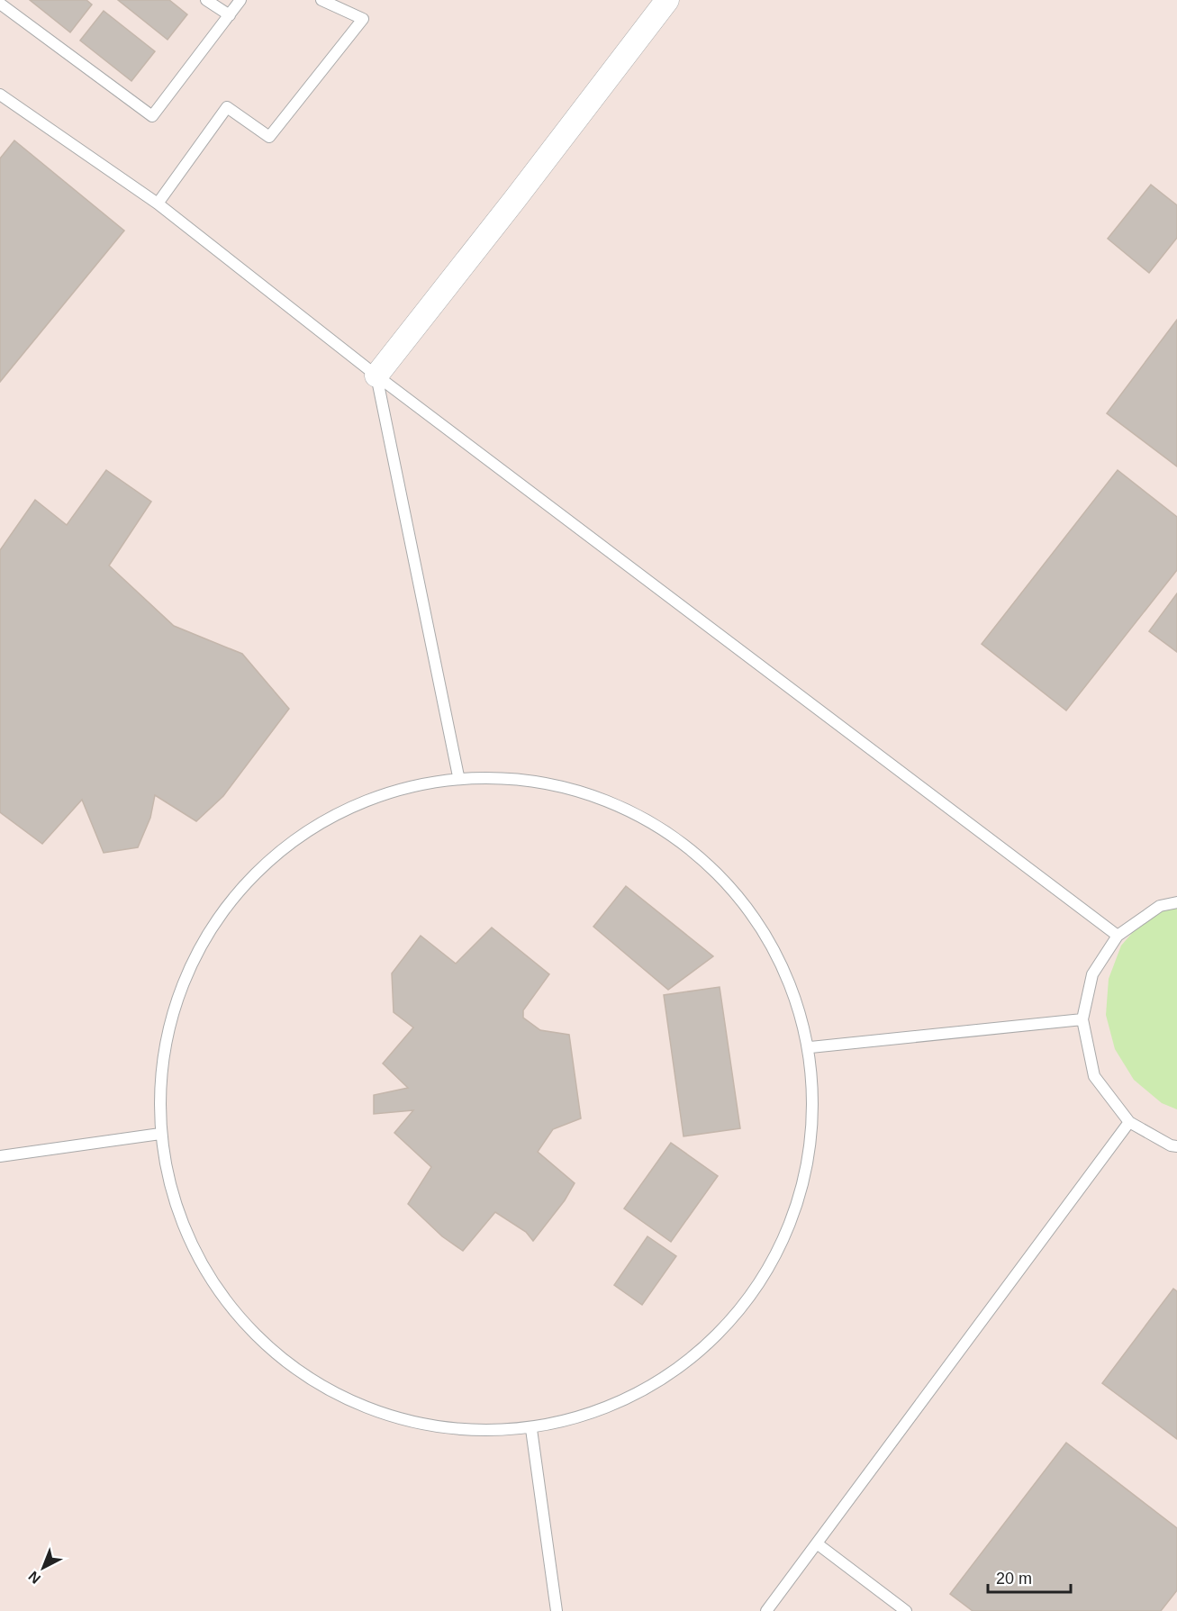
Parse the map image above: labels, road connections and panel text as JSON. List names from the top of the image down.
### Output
{
  "scale_bar": "20 m",
  "north": "bottom left"
}
